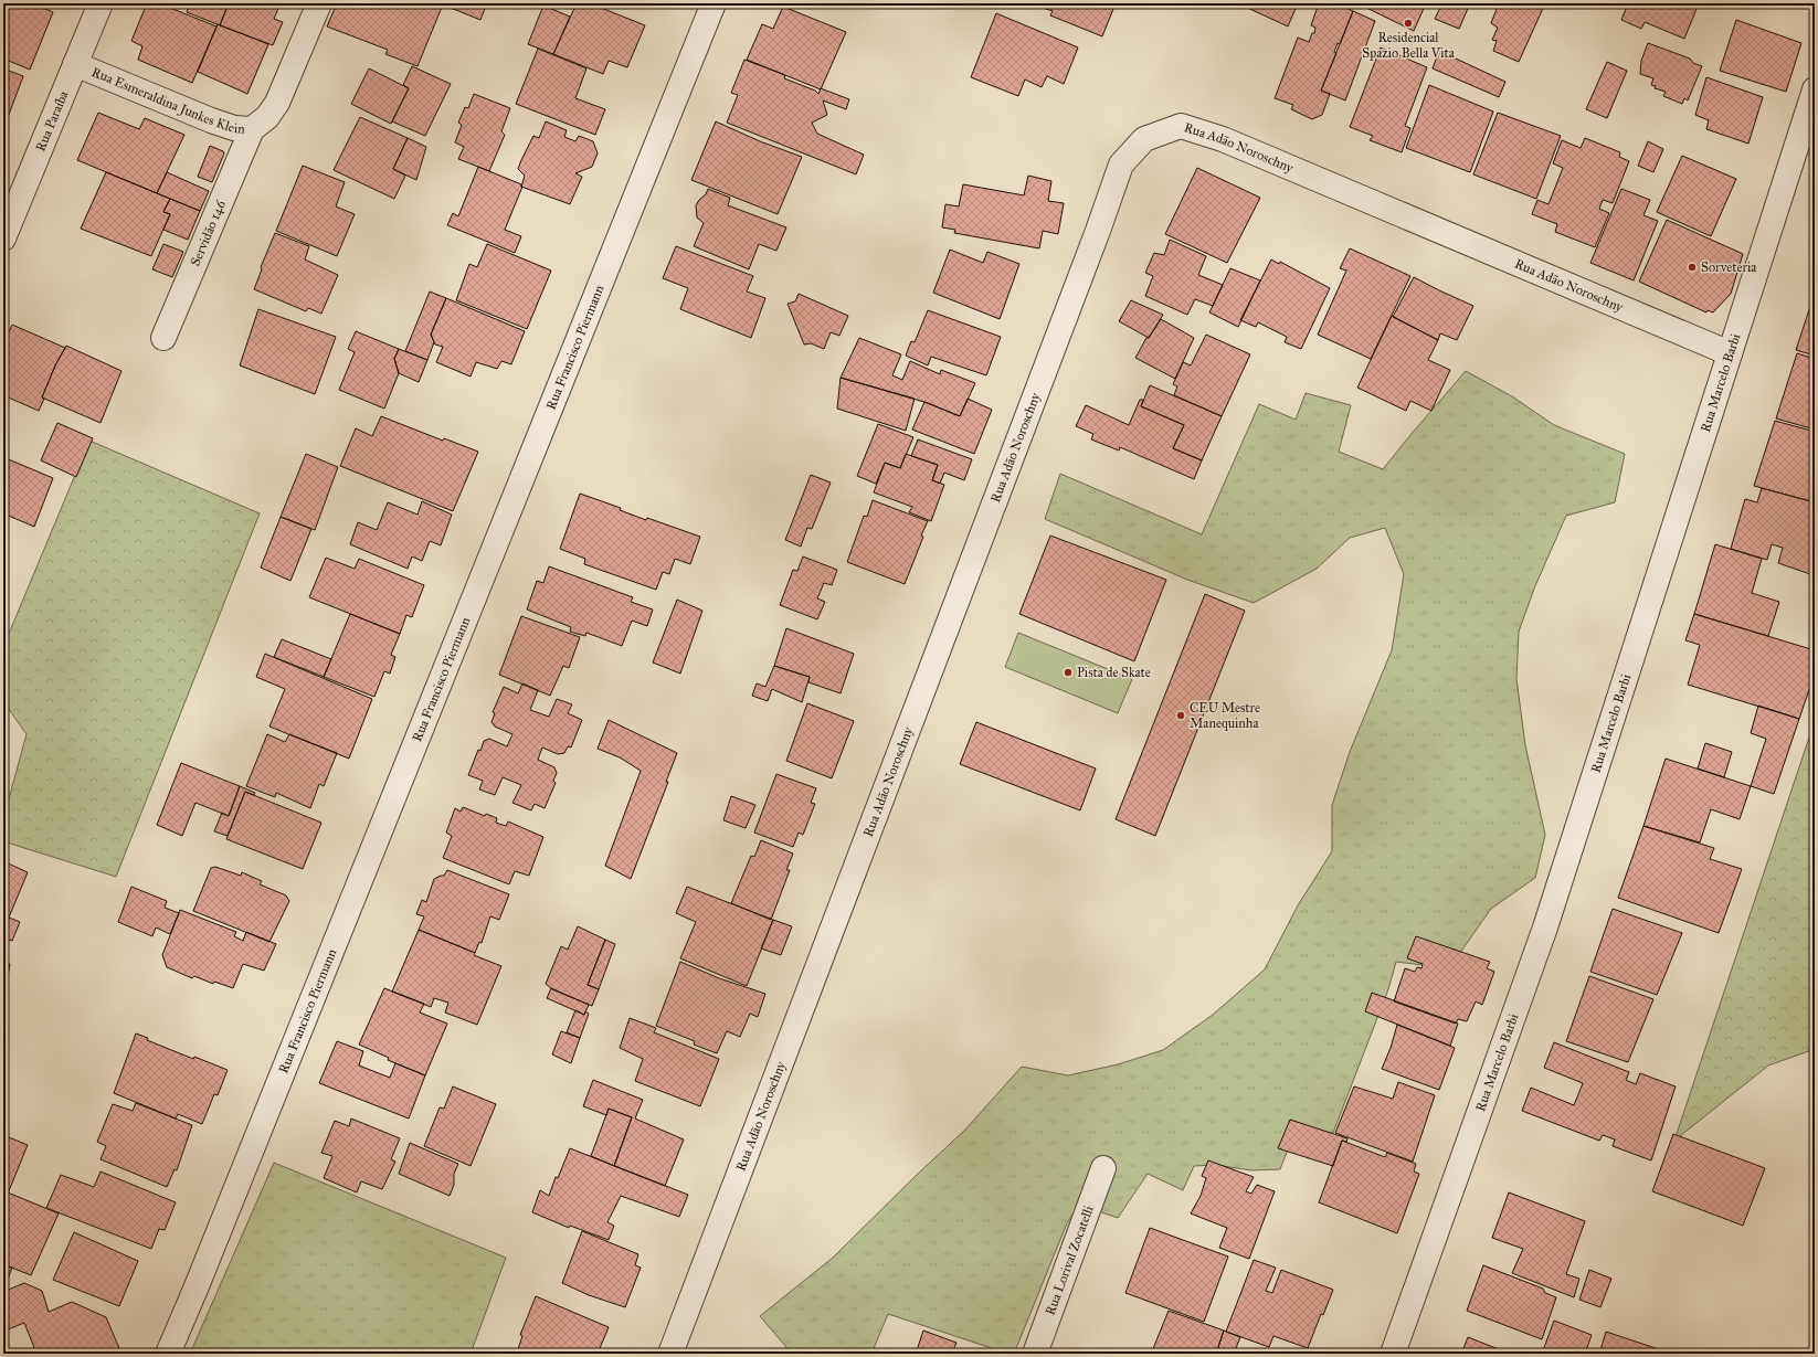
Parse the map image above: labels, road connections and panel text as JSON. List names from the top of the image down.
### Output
{
  "streets": {
    "street": [
      "Rua Esmeraldina Junkes Klein",
      "Rua Paraíba",
      "Rua Adão Noroschny",
      "Servidão 146",
      "Rua Francisco Piermann",
      "Rua Marcelo Barbi",
      "Rua Lorival Zocatelli"
    ]
  },
  "crossings": [
    ["Rua Esmeraldina Junkes Klein", "Rua Paraíba"],
    ["Rua Esmeraldina Junkes Klein", "Servidão 146"],
    ["Rua Adão Noroschny", "Rua Marcelo Barbi"]
  ],
  "places": [
    "Residencial Spazio Bella Vita",
    "Sorveteria",
    "Pista de Skate",
    "CEU Mestre Manequinha"
  ]
}
